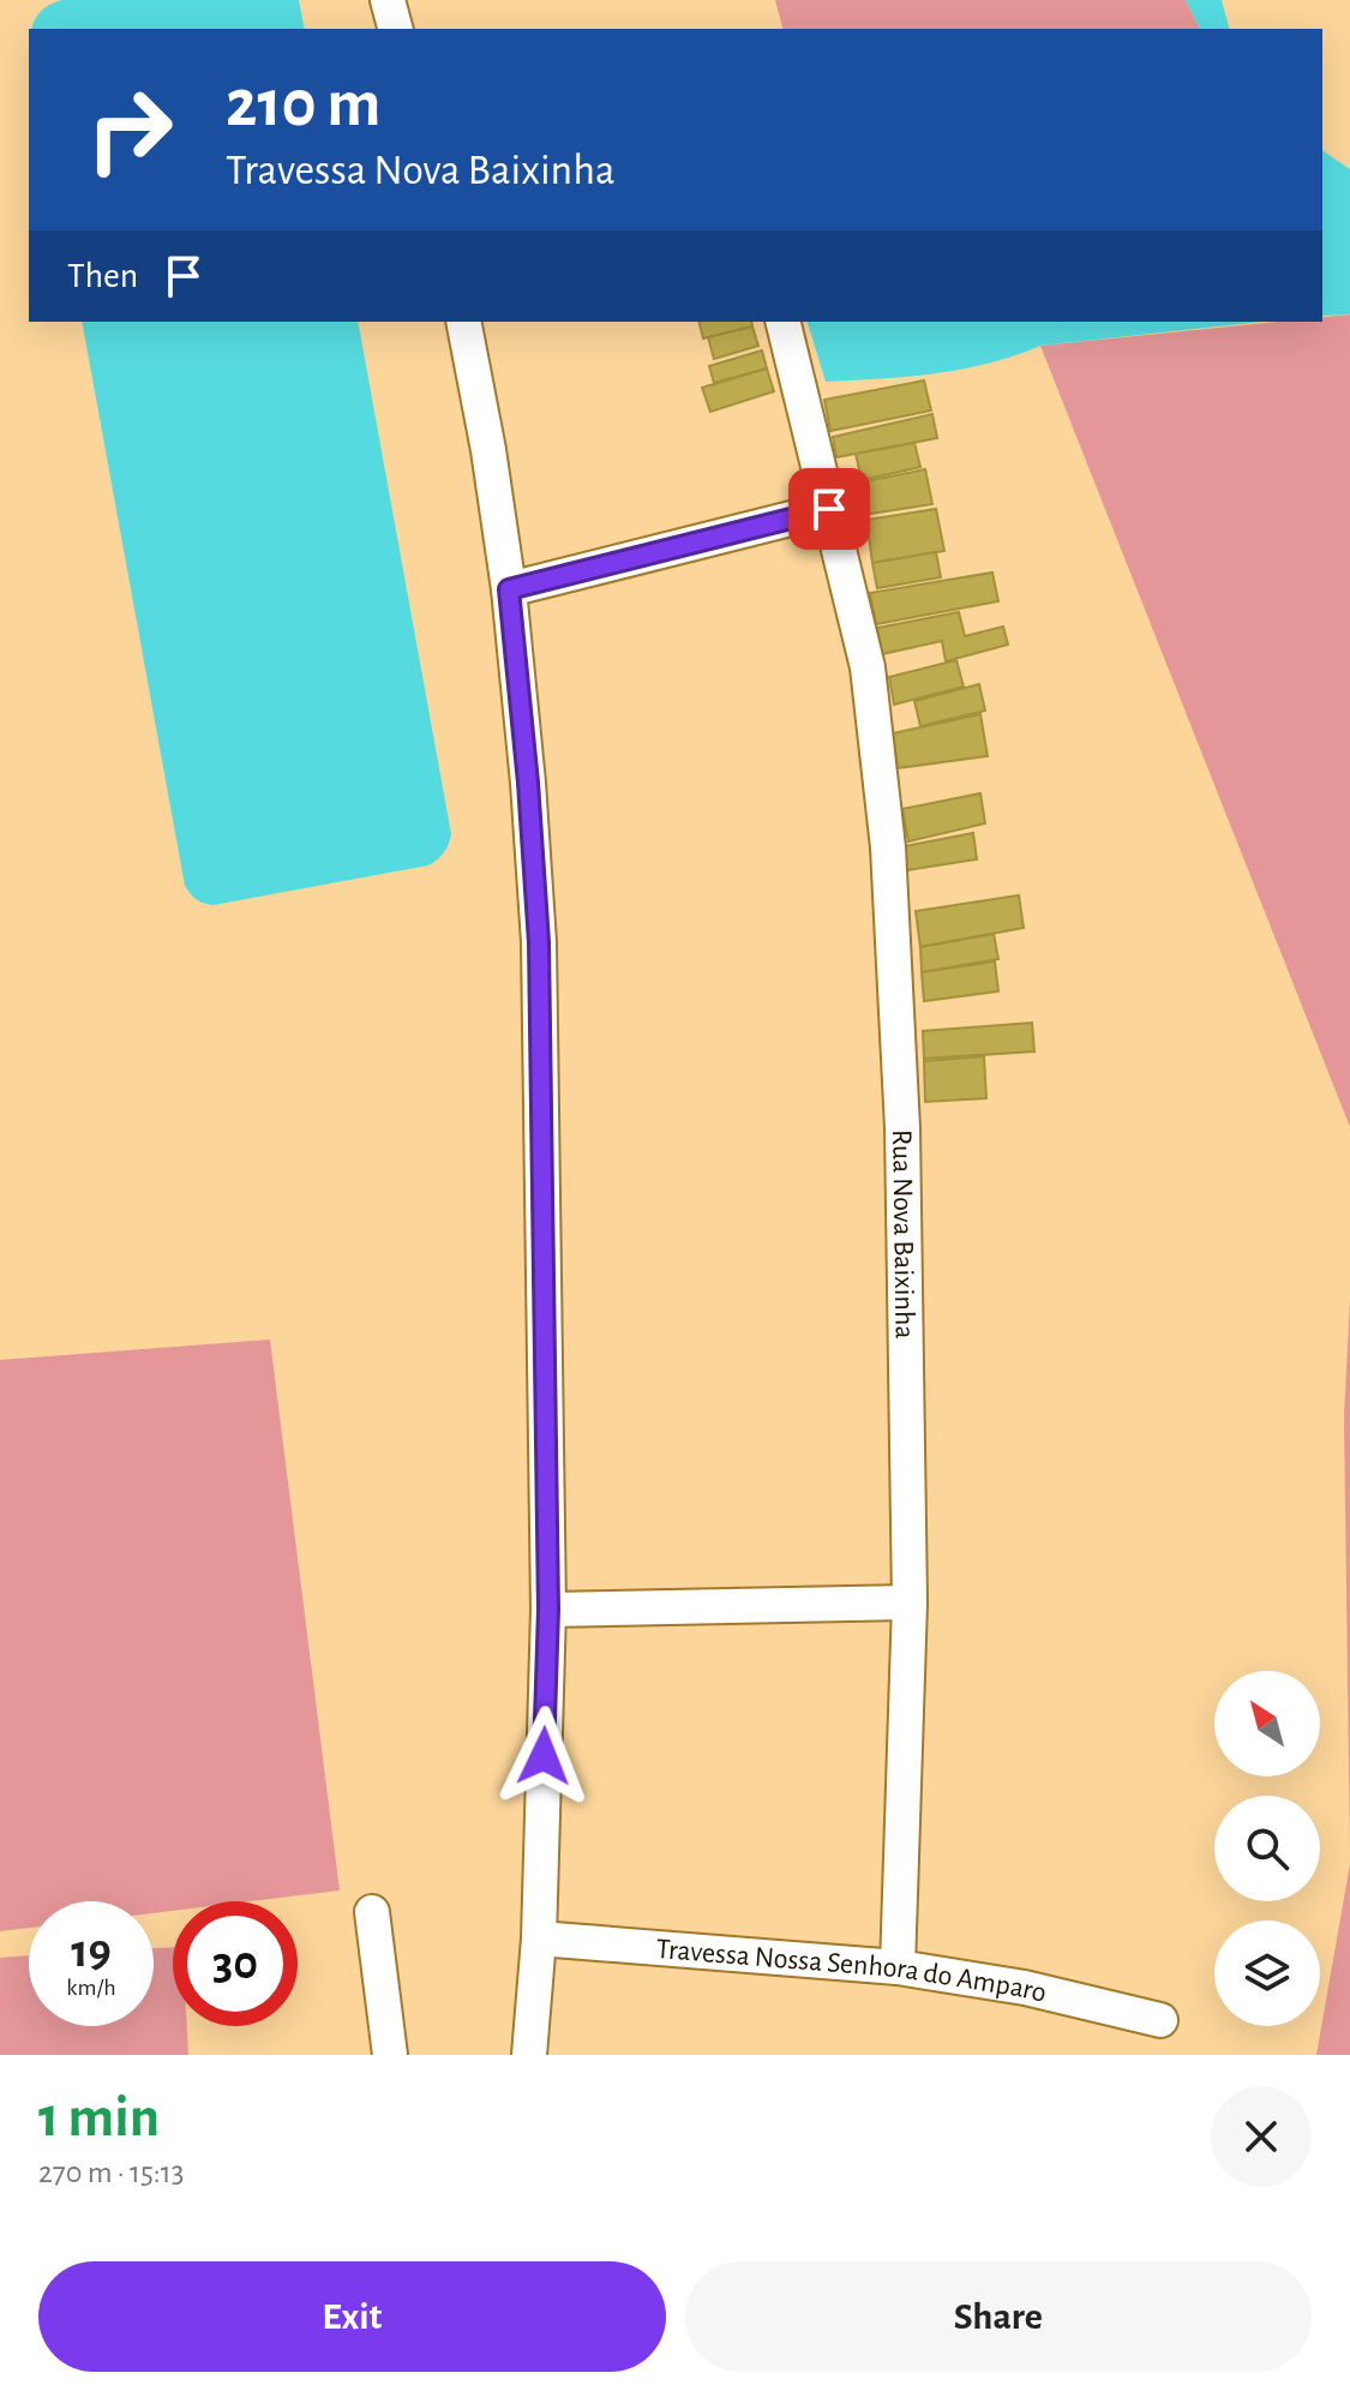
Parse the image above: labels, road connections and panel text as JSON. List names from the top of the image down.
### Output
{
  "streets": {
    "street": ["Rua Nova Baixinha", "Travessa Nossa Senhora do Amparo"]
  },
  "crossings": [
    ["Rua Nova Baixinha", "Travessa Nossa Senhora do Amparo"]
  ],
  "north": "top left",
  "page": {
    "turn": ["210 m", "Travessa Nova Baixinha"],
    "then": "Then",
    "speed": "19 km/h",
    "limit": "30",
    "heading": ["1 min", "270 m · 15:13"],
    "buttons": ["Exit", "Share"]
  }
}
